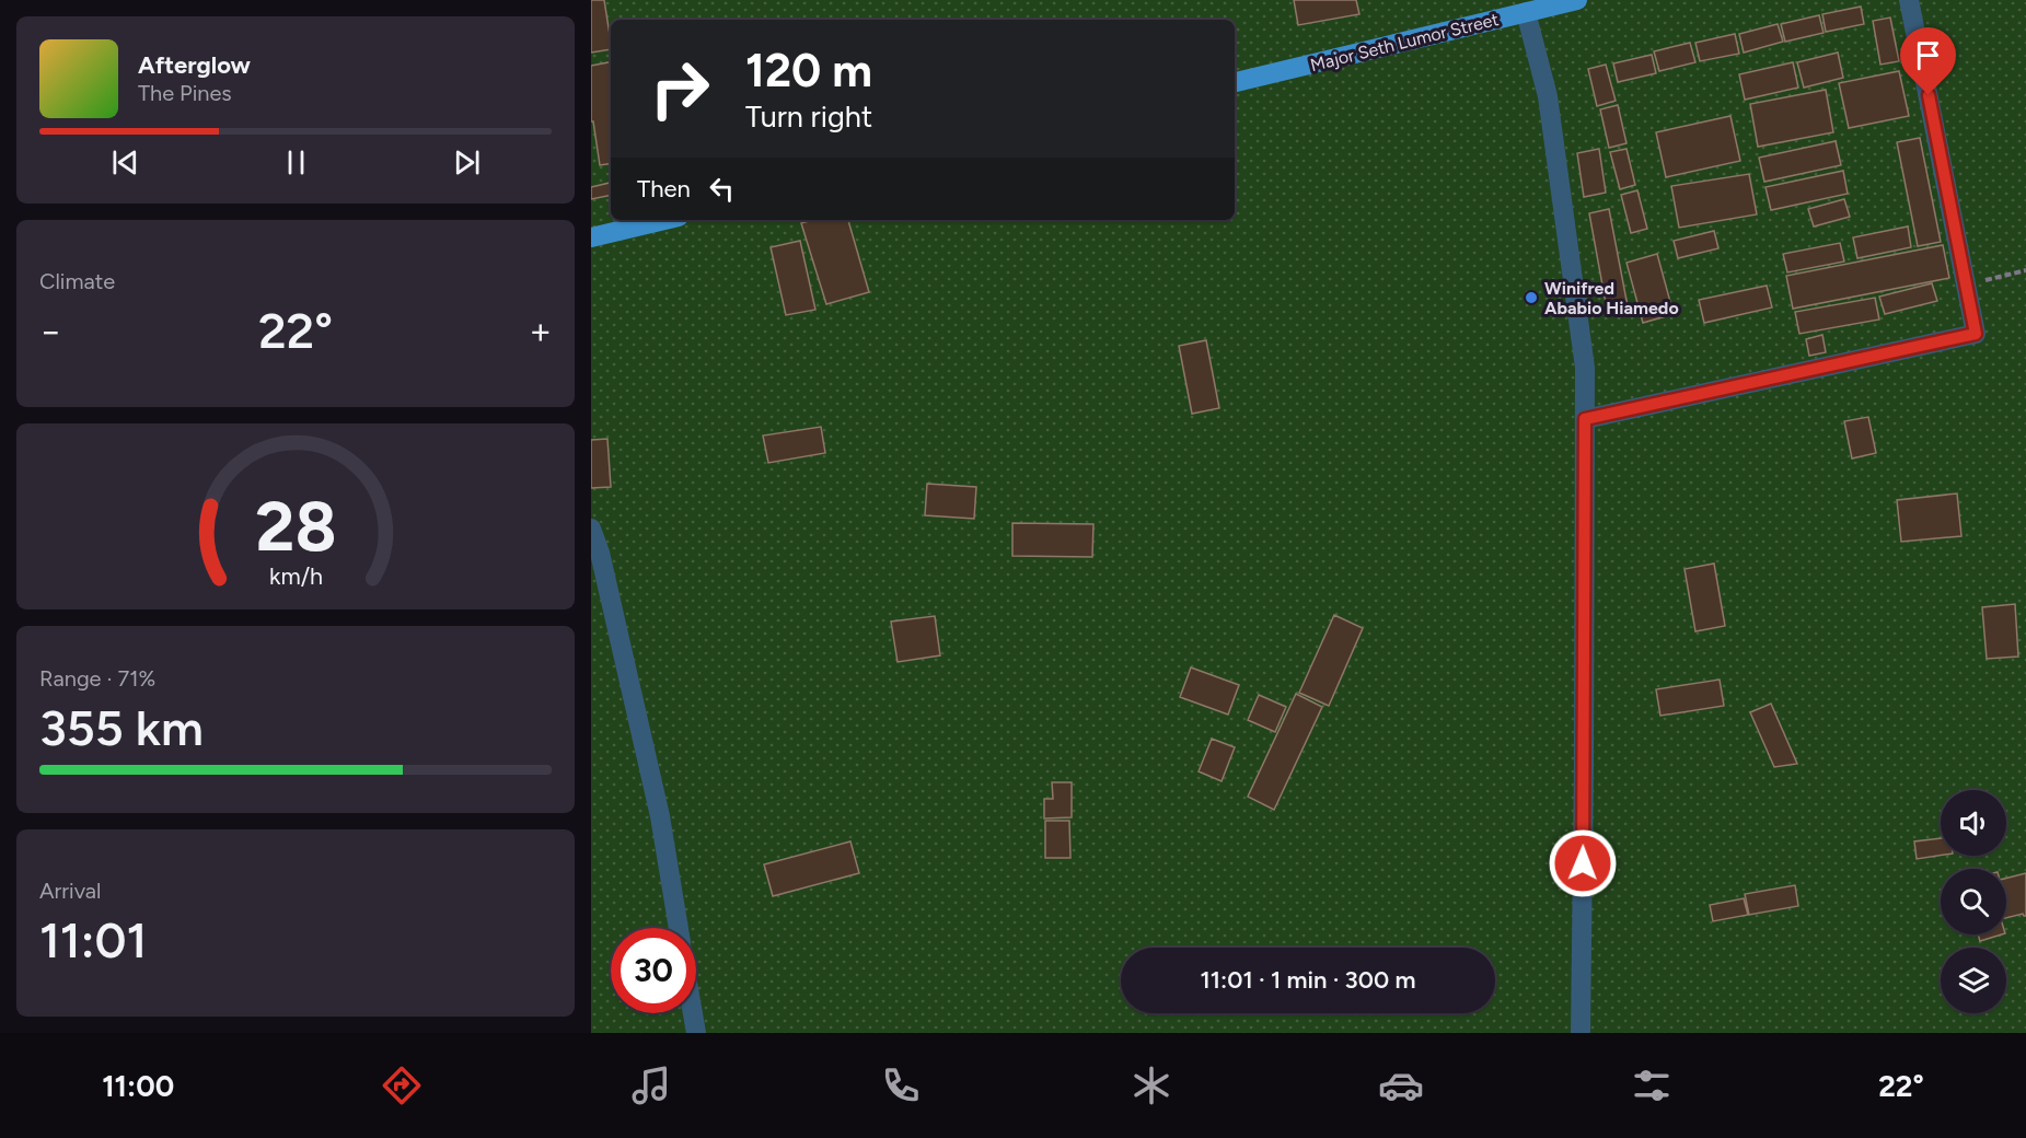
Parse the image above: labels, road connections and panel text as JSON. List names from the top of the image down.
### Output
{
  "streets": {
    "main road": ["Major Seth Lumor Street"]
  },
  "places": ["Winifred Ababio Hiamedo"],
  "page": {
    "turn": ["120 m", "Turn right"],
    "song": ["Afterglow", "The Pines"],
    "then": "Then",
    "tile": [
      "Climate",
      ["Range · 71%", "355 km"],
      ["Arrival", "11:01"]
    ],
    "heat": ["−", "22°", "+"],
    "limit": "30",
    "trip": "11:01 · 1 min · 300 m",
    "tabs": ["11:00", "22°"],
    "gauge": ["28", "km/h"]
  }
}
